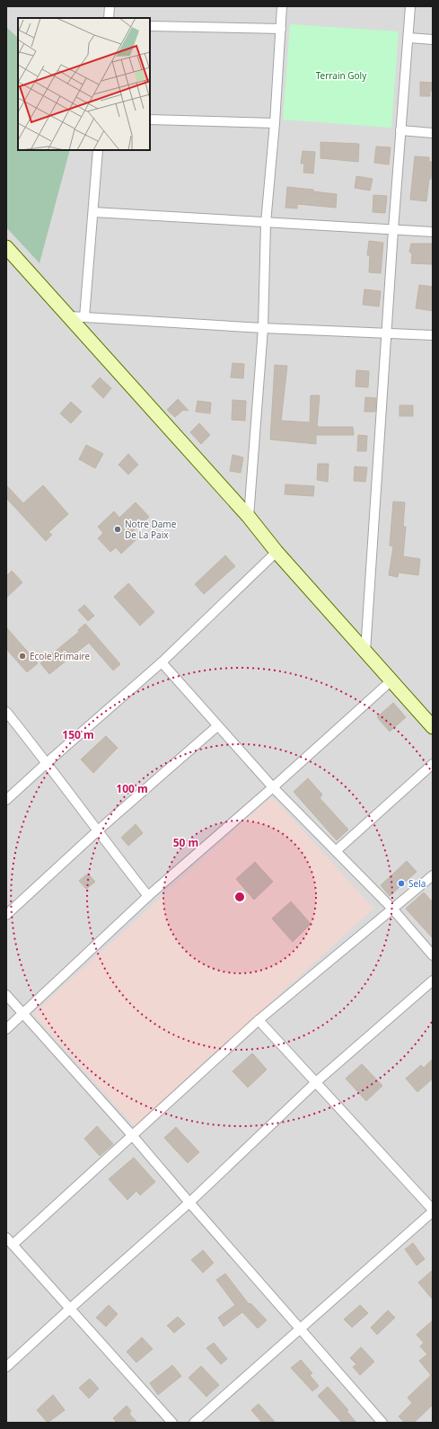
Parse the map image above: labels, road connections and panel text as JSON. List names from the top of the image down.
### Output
{
  "parks": ["Terrain Goly"],
  "places": ["Notre Dame De La Paix", "Ecole Primaire", "Sela"],
  "rings": ["150 m", "100 m", "50 m"]
}
